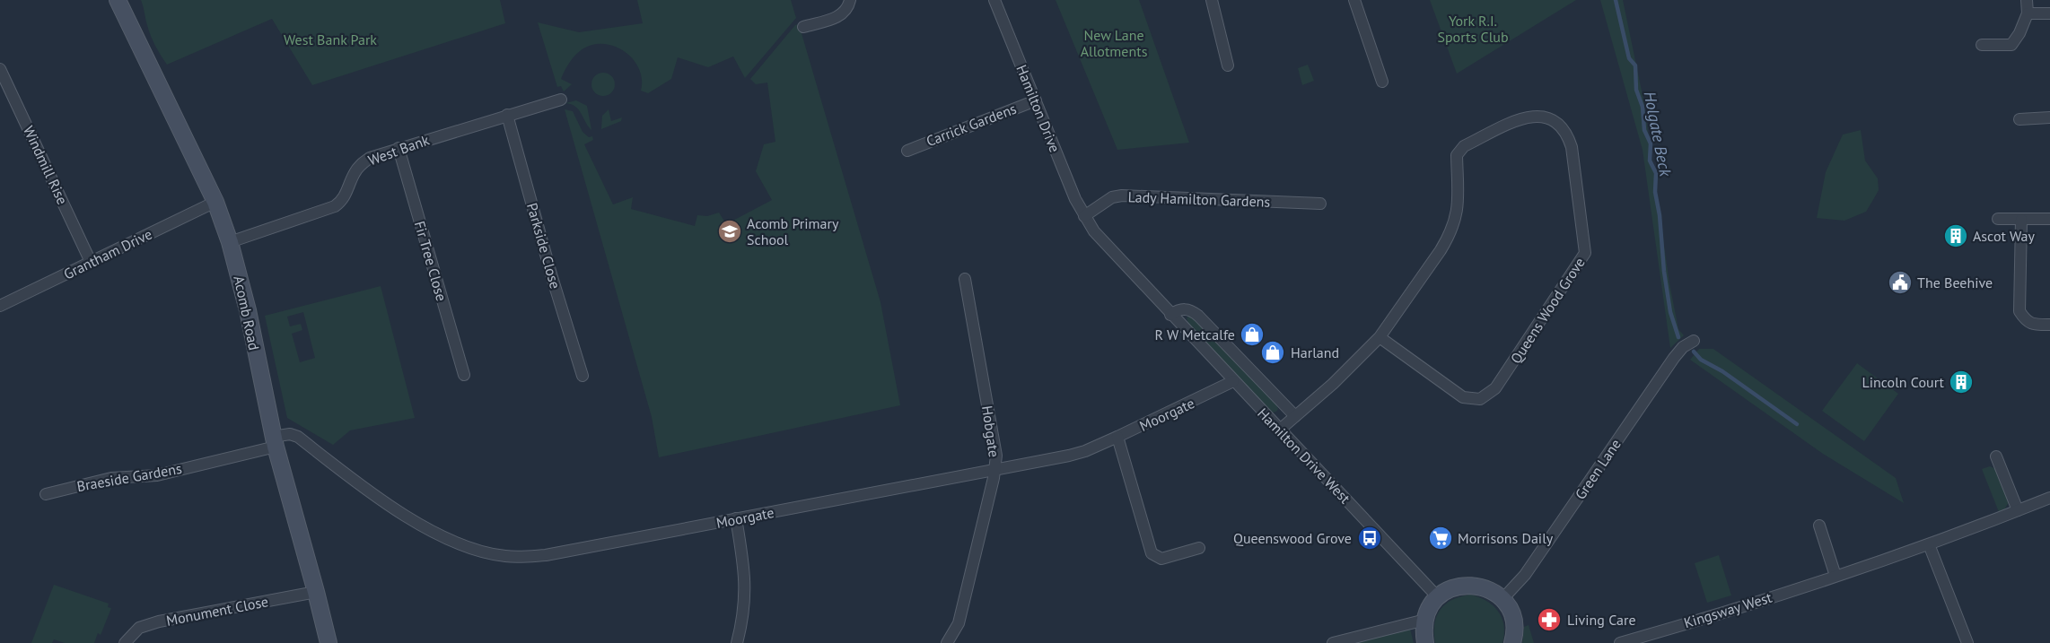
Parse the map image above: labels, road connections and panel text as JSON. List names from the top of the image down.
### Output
{
  "streets": {
    "main road": ["Acomb Road"],
    "street": [
      "Hamilton Drive",
      "Carrick Gardens",
      "West Bank",
      "Windmill Rise",
      "Lady Hamilton Gardens",
      "Parkside Close",
      "Grantham Drive",
      "Fir Tree Close",
      "Queens Wood Grove",
      "Moorgate",
      "Hobgate",
      "Hamilton Drive West",
      "Green Lane",
      "Braeside Gardens",
      "Kingsway West",
      "Monument Close"
    ]
  },
  "crossings": [
    ["Hamilton Drive", "Carrick Gardens"],
    ["Hamilton Drive", "Lady Hamilton Gardens"],
    ["Hamilton Drive", "Hamilton Drive West"],
    ["West Bank", "Parkside Close"],
    ["West Bank", "Fir Tree Close"],
    ["West Bank", "Acomb Road"],
    ["Windmill Rise", "Grantham Drive"],
    ["Lady Hamilton Gardens", "Hamilton Drive West"],
    ["Grantham Drive", "Acomb Road"],
    ["Queens Wood Grove", "Hamilton Drive West"],
    ["Acomb Road", "Moorgate"],
    ["Acomb Road", "Braeside Gardens"],
    ["Acomb Road", "Monument Close"],
    ["Moorgate", "Hobgate"],
    ["Moorgate", "Hamilton Drive West"],
    ["Moorgate", "Braeside Gardens"]
  ],
  "water": ["Holgate Beck"],
  "parks": ["York R.I. Sports Club", "New Lane Allotments", "West Bank Park"],
  "places": {
    "school or university": ["Acomb Primary School"],
    "building": ["Ascot Way", "Lincoln Court"],
    "public building": ["The Beehive"],
    "shop": ["R W Metcalfe", "Harland"],
    "bus stop": ["Queenswood Grove"],
    "supermarket": ["Morrisons Daily"],
    "pharmacy": ["Living Care"]
  }
}
